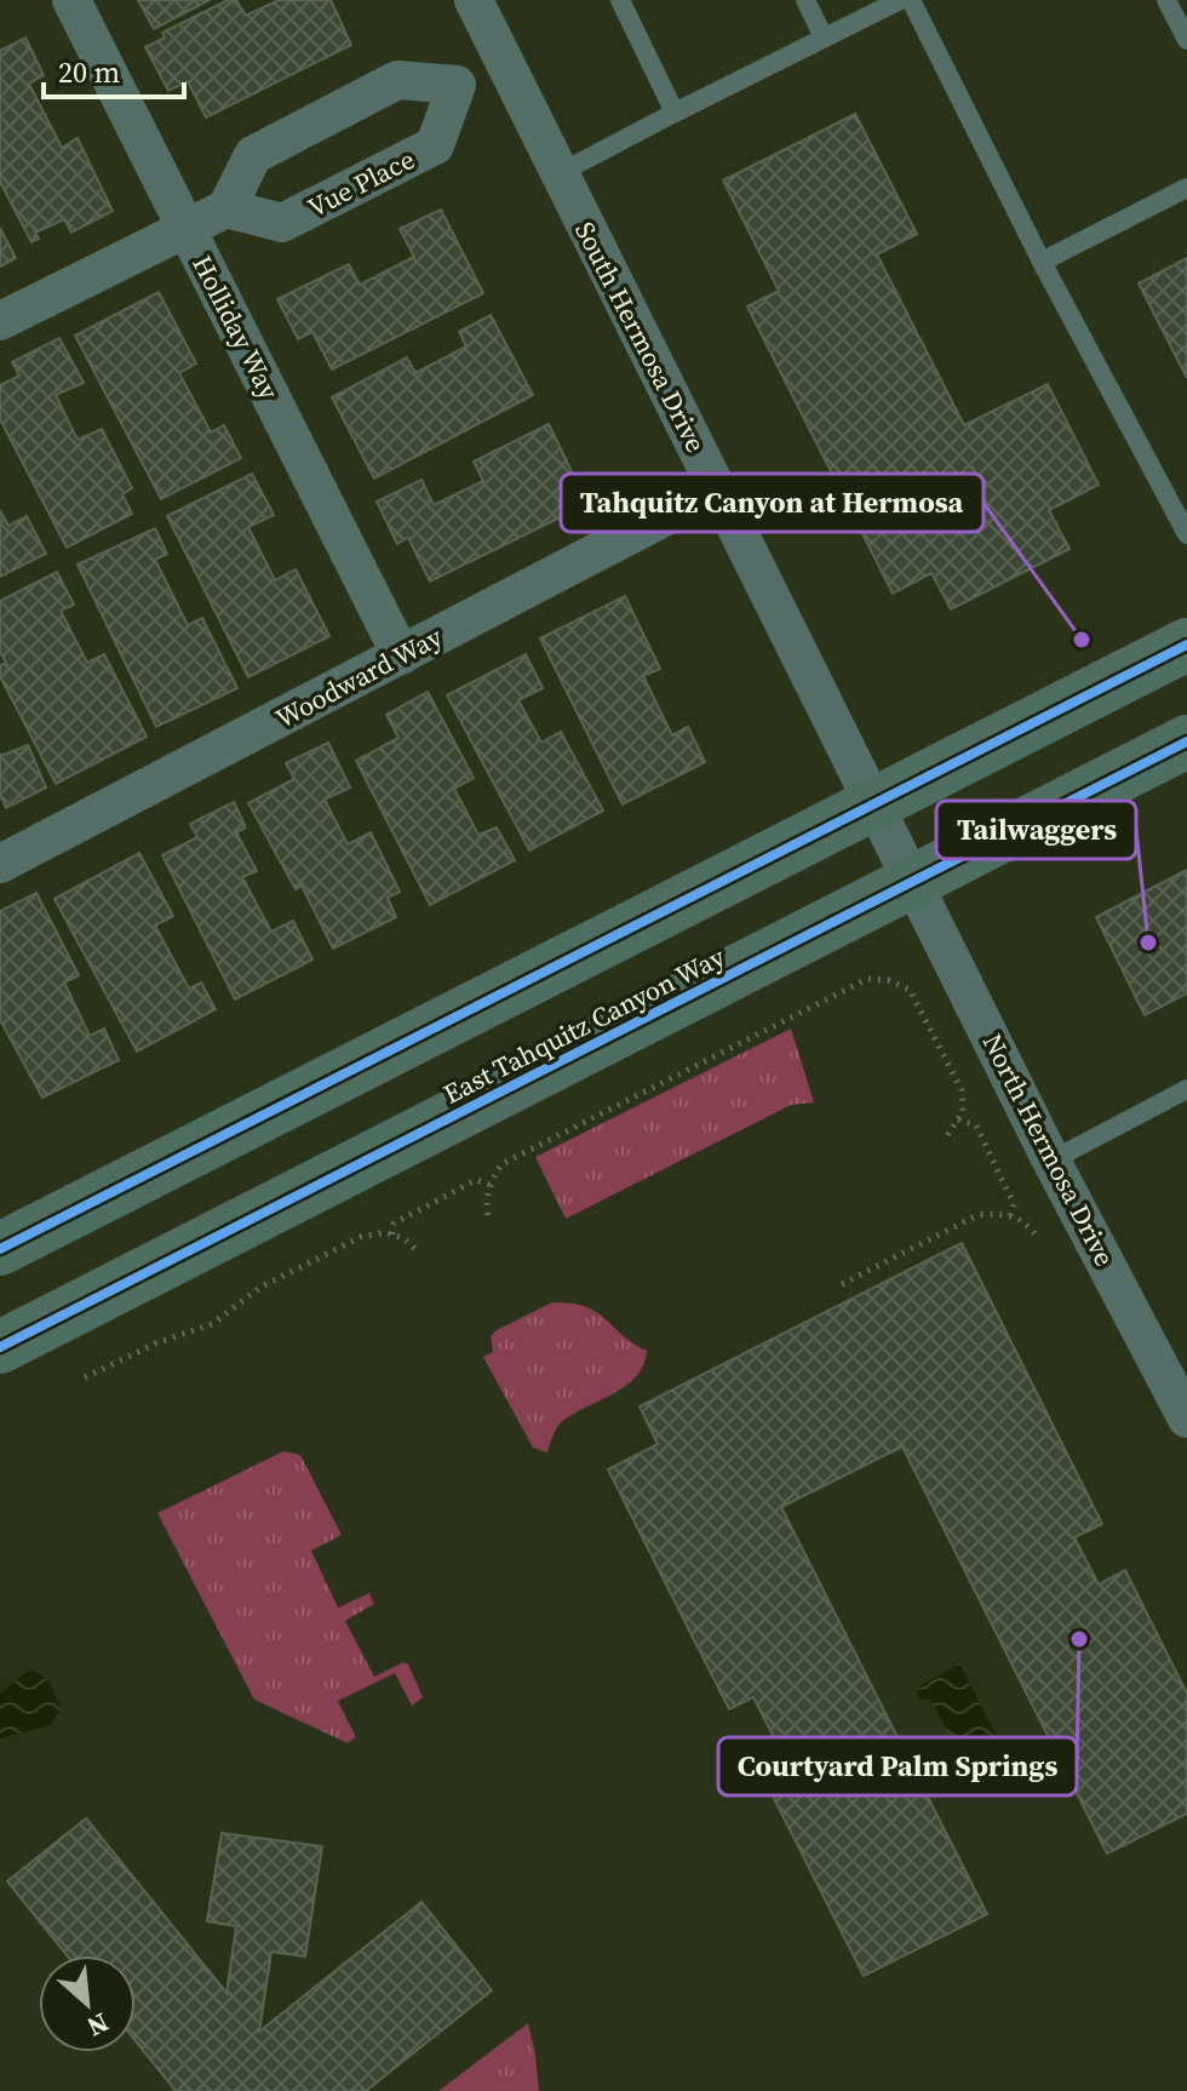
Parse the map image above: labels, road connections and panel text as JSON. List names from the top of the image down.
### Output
{
  "streets": {
    "main road": ["East Tahquitz Canyon Way"],
    "street": [
      "Vue Place",
      "Holliday Way",
      "South Hermosa Drive",
      "Woodward Way",
      "North Hermosa Drive"
    ]
  },
  "crossings": [
    ["Holliday Way", "Woodward Way"],
    ["South Hermosa Drive", "Woodward Way"],
    ["South Hermosa Drive", "East Tahquitz Canyon Way"],
    ["South Hermosa Drive", "North Hermosa Drive"],
    ["East Tahquitz Canyon Way", "North Hermosa Drive"]
  ],
  "places": ["Tahquitz Canyon at Hermosa", "Tailwaggers", "Courtyard Palm Springs"],
  "scale_bar": "20 m",
  "north": "bottom right"
}
